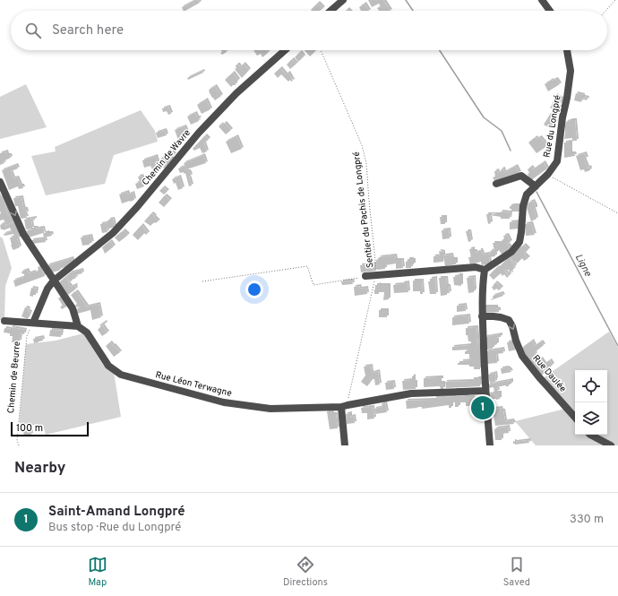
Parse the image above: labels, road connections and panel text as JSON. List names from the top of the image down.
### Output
{
  "streets": {
    "street": [
      "Rue du Longpré",
      "Chemin de Wavre",
      "Rue Daulée",
      "Rue Léon Terwagne"
    ],
    "path": ["Sentier du Pachis de Longpré", "Chemin de Beurre"]
  },
  "crossings": [
    ["Sentier du Pachis de Longpré", "Rue Léon Terwagne"]
  ],
  "one_way": ["Rue Daulée"],
  "water": ["Ligne"],
  "scale_bar": "100 m",
  "page": {
    "search": "Search here",
    "pins": "1",
    "scale": "100 m",
    "heading": "Nearby",
    "list": [
      {
        "mark": "1",
        "name": "Saint-Amand Longpré",
        "note": "Bus stop · Rue du Longpré",
        "value": "330 m"
      }
    ],
    "nav": ["Map", "Directions", "Saved"]
  }
}
